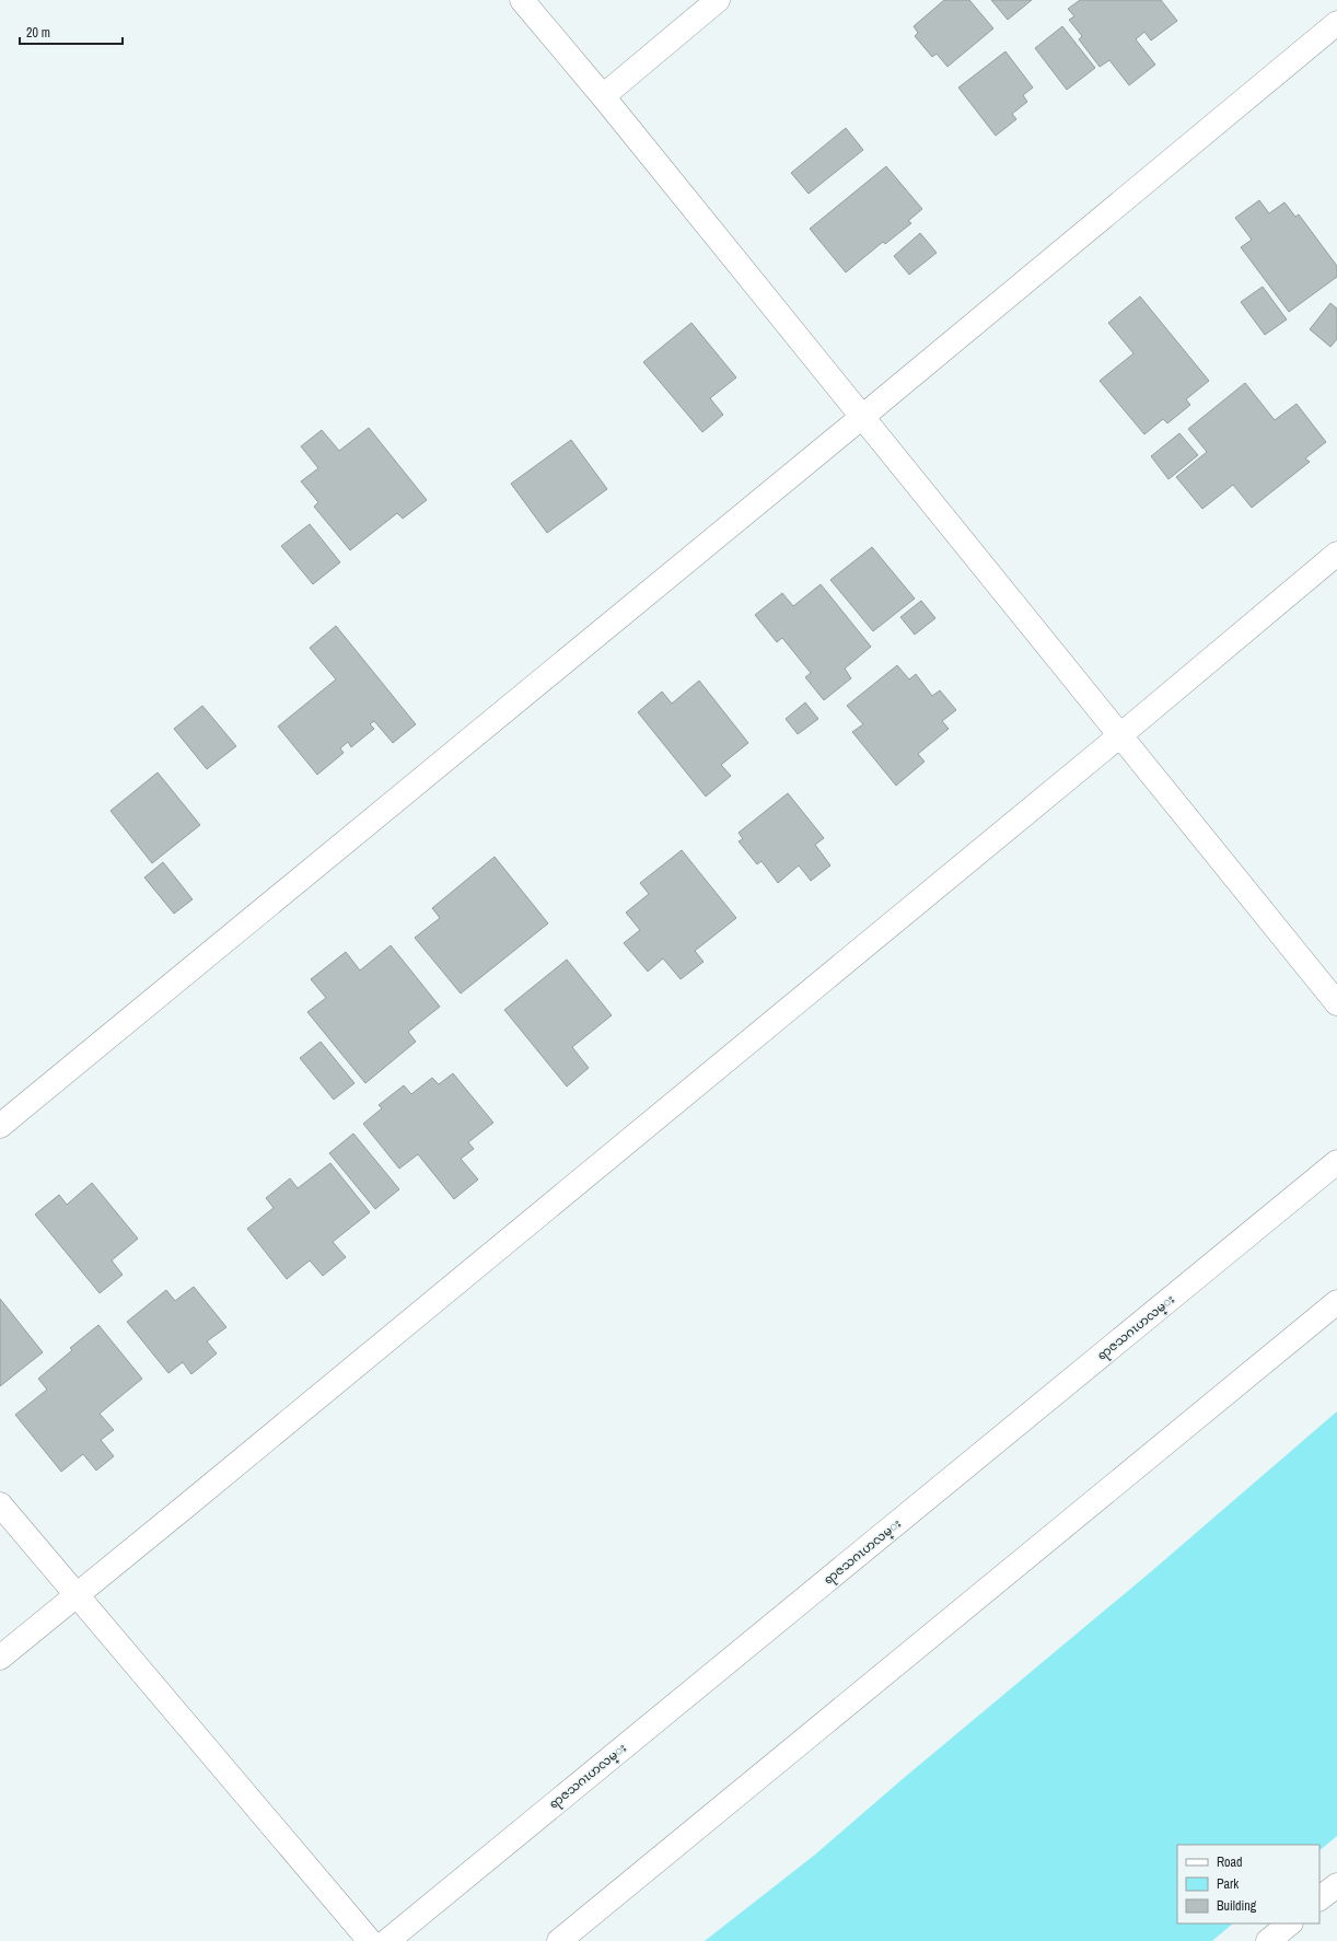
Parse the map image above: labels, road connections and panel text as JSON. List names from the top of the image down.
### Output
{
  "streets": {
    "street": ["ရာဇသဂၤဟလမ္း"]
  },
  "legend": ["Road", "Park", "Building"],
  "scale_bar": "20 m"
}
